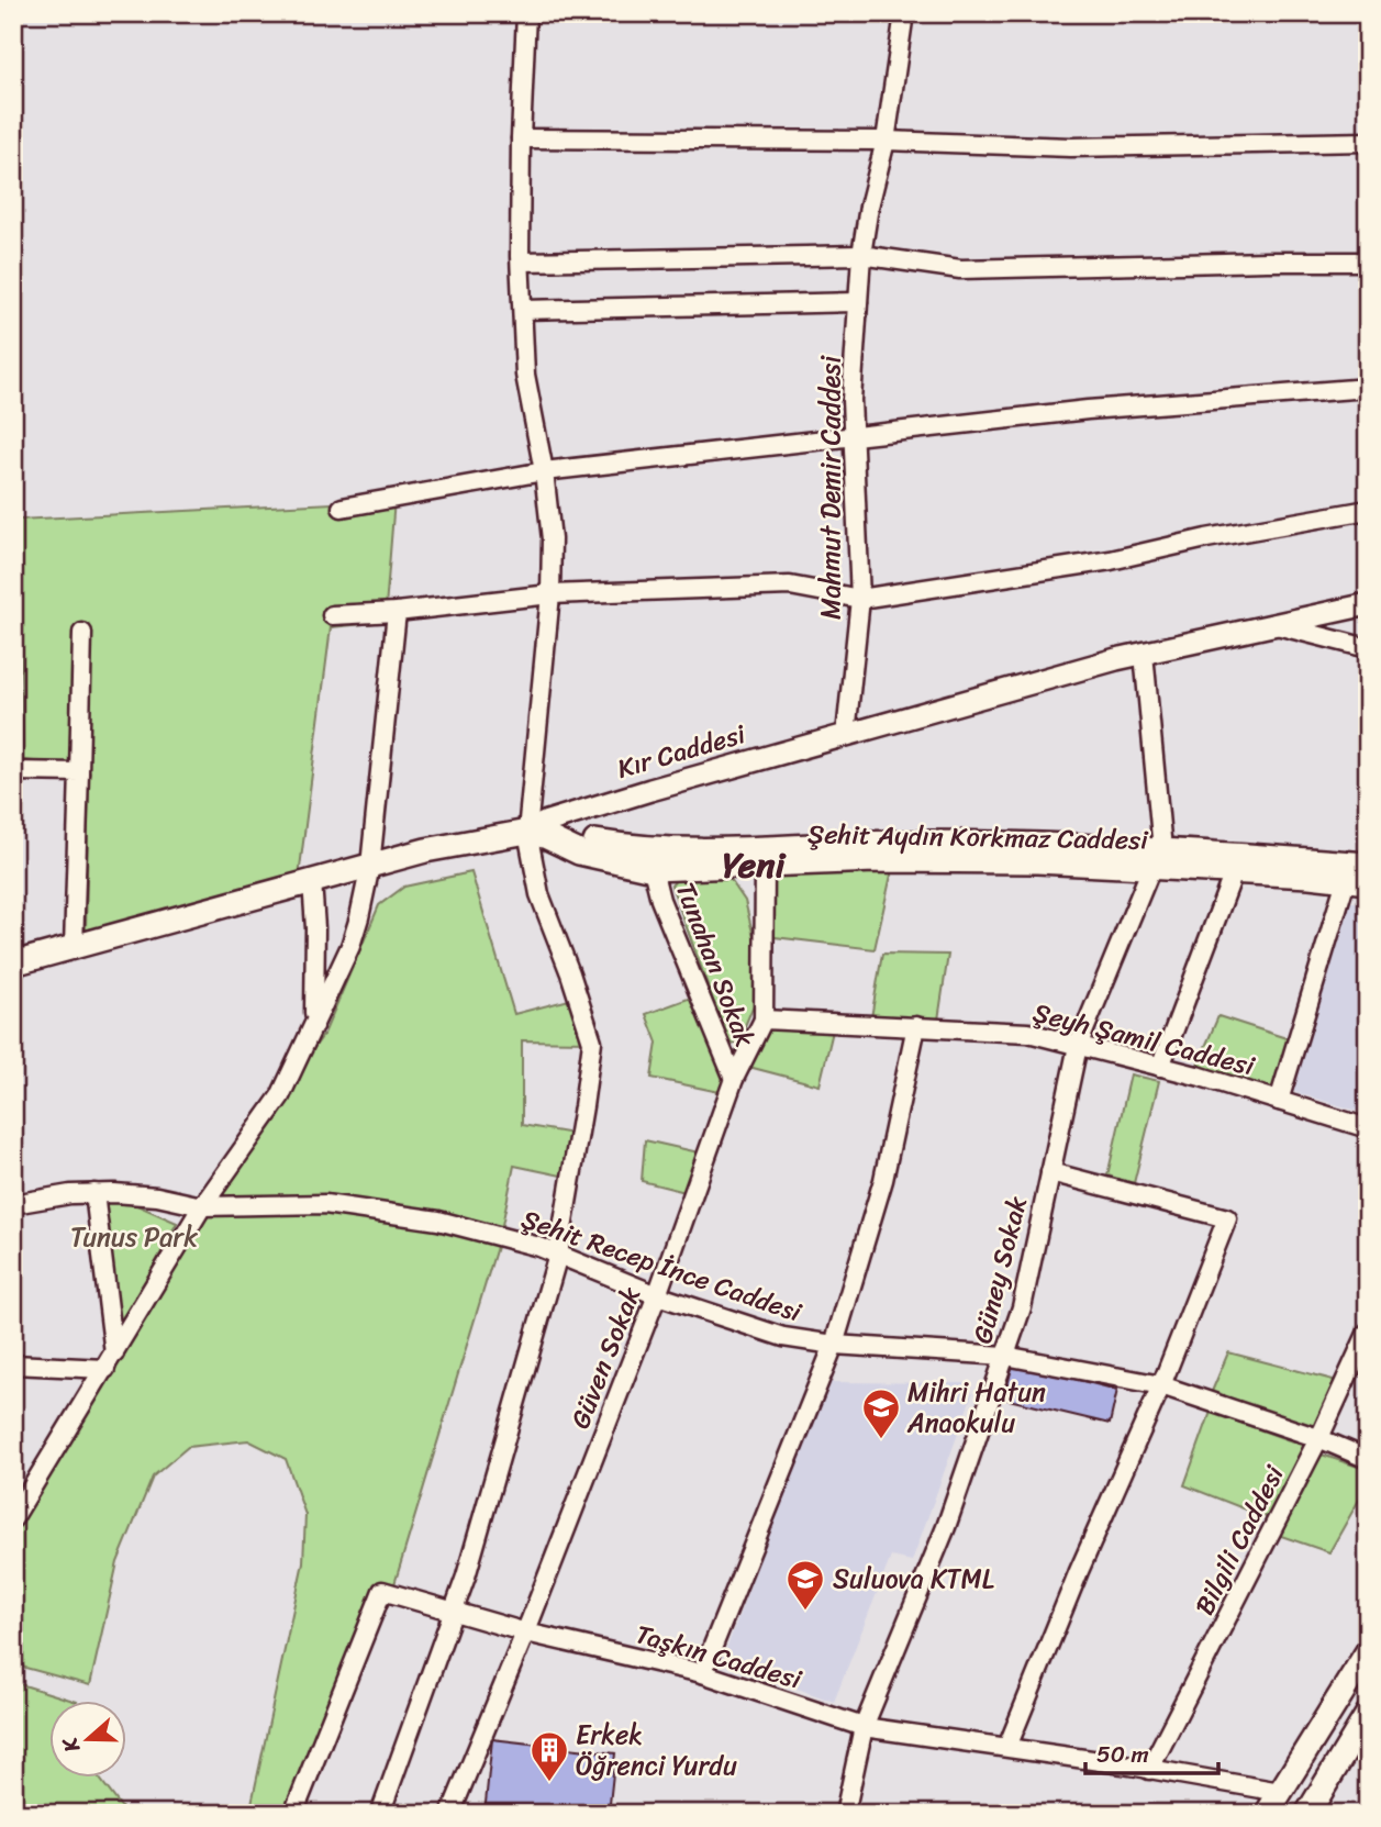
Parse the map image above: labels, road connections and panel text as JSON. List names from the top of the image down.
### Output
{
  "streets": {
    "main road": ["Kır Caddesi", "Şehit Aydın Korkmaz Caddesi"],
    "street": [
      "Mahmut Demir Caddesi",
      "Tunahan Sokak",
      "Şeyh Şamil Caddesi",
      "Şehit Recep İnce Caddesi",
      "Güney Sokak",
      "Güven Sokak",
      "Bilgili Caddesi",
      "Taşkın Caddesi"
    ]
  },
  "crossings": [
    ["Mahmut Demir Caddesi", "Kır Caddesi"],
    ["Kır Caddesi", "Şehit Aydın Korkmaz Caddesi"],
    ["Şehit Aydın Korkmaz Caddesi", "Tunahan Sokak"],
    ["Şehit Aydın Korkmaz Caddesi", "Güney Sokak"],
    ["Şehit Aydın Korkmaz Caddesi", "Güven Sokak"],
    ["Tunahan Sokak", "Güven Sokak"],
    ["Şeyh Şamil Caddesi", "Güney Sokak"],
    ["Şeyh Şamil Caddesi", "Güven Sokak"],
    ["Şehit Recep İnce Caddesi", "Güney Sokak"],
    ["Şehit Recep İnce Caddesi", "Güven Sokak"],
    ["Şehit Recep İnce Caddesi", "Bilgili Caddesi"],
    ["Güney Sokak", "Taşkın Caddesi"],
    ["Güven Sokak", "Taşkın Caddesi"],
    ["Bilgili Caddesi", "Taşkın Caddesi"]
  ],
  "districts": ["Yeni"],
  "parks": ["Tunus Park"],
  "places": {
    "school or university": ["Mihri Hatun Anaokulu", "Suluova KTML"],
    "building": ["Erkek Öğrenci Yurdu"]
  },
  "scale_bar": "50 m",
  "north": "left"
}
